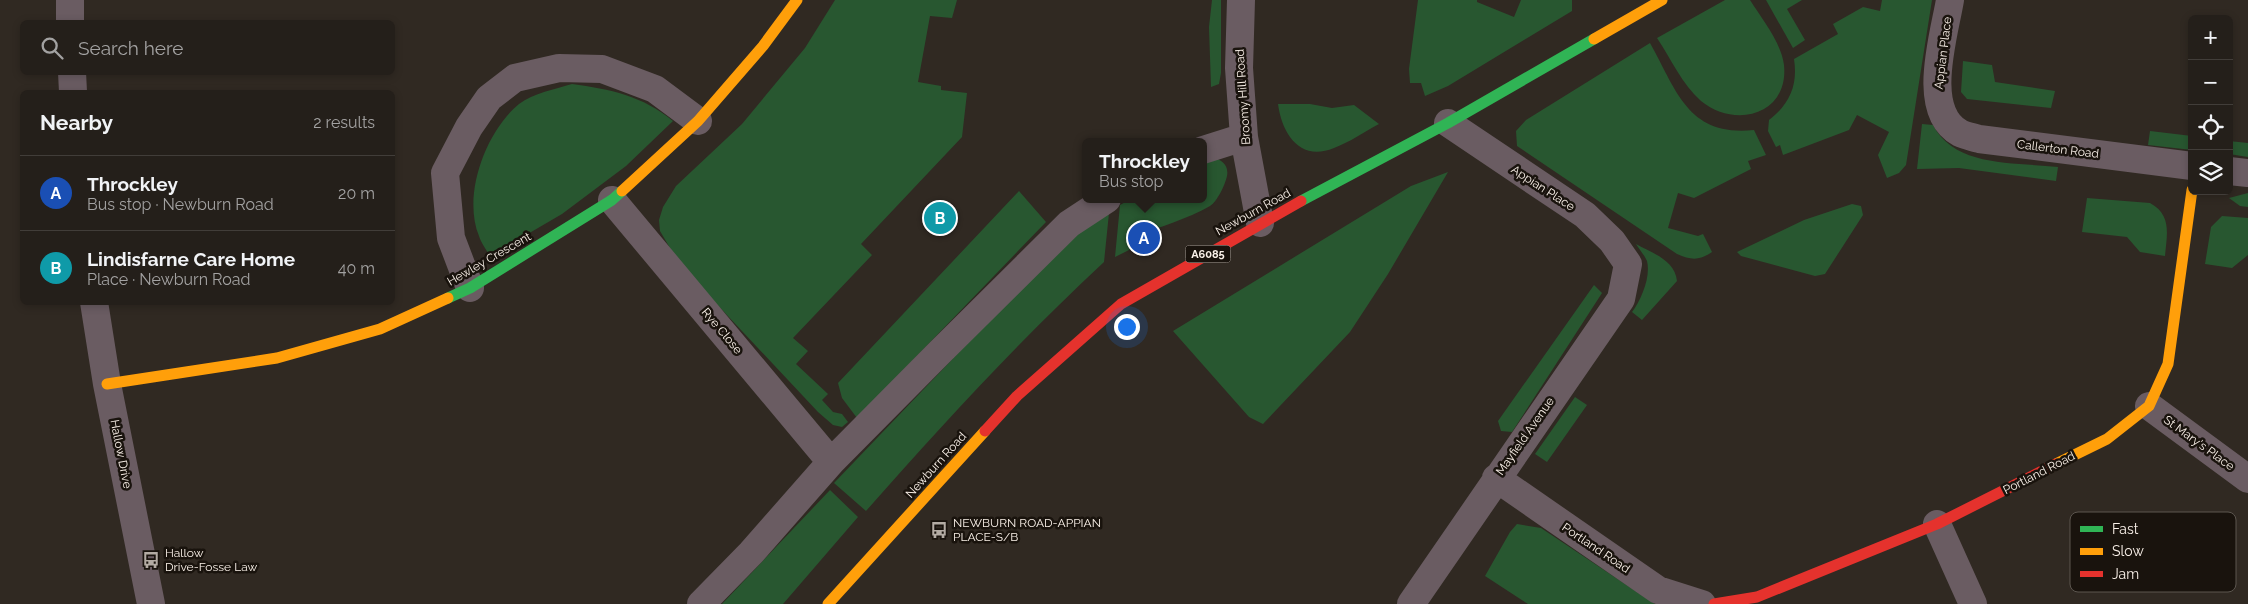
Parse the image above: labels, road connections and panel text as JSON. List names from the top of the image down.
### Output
{
  "streets": {
    "street": [
      "Appian Place",
      "Broomy Hill Road",
      "Callerton Road",
      "Newburn Road",
      "A6085",
      "Hewley Crescent",
      "Rye Close",
      "Mayfield Avenue",
      "St Mary's Place",
      "Hallow Drive",
      "Portland Road"
    ]
  },
  "crossings": [
    ["Appian Place", "Callerton Road"],
    ["Appian Place", "Newburn Road"],
    ["Appian Place", "Mayfield Avenue"],
    ["Broomy Hill Road", "Newburn Road"],
    ["Hewley Crescent", "Rye Close"],
    ["Hewley Crescent", "Hallow Drive"],
    ["Mayfield Avenue", "Portland Road"],
    ["St Mary's Place", "Portland Road"]
  ],
  "places": {
    "bus stop": ["NEWBURN ROAD-APPIAN PLACE-S/B", "Hallow Drive-Fosse Law"]
  },
  "legend": ["Fast", "Slow", "Jam"],
  "page": {
    "map_buttons": ["+", "−"],
    "search": "Search here",
    "heading": ["Nearby", "2 results"],
    "popup": ["Throckley", "Bus stop"],
    "list": [
      {
        "mark": "A",
        "name": "Throckley",
        "note": "Bus stop · Newburn Road",
        "value": "20 m"
      },
      {
        "mark": "B",
        "name": "Lindisfarne Care Home",
        "note": "Place · Newburn Road",
        "value": "40 m"
      }
    ],
    "pins": ["B", "A"]
  }
}
